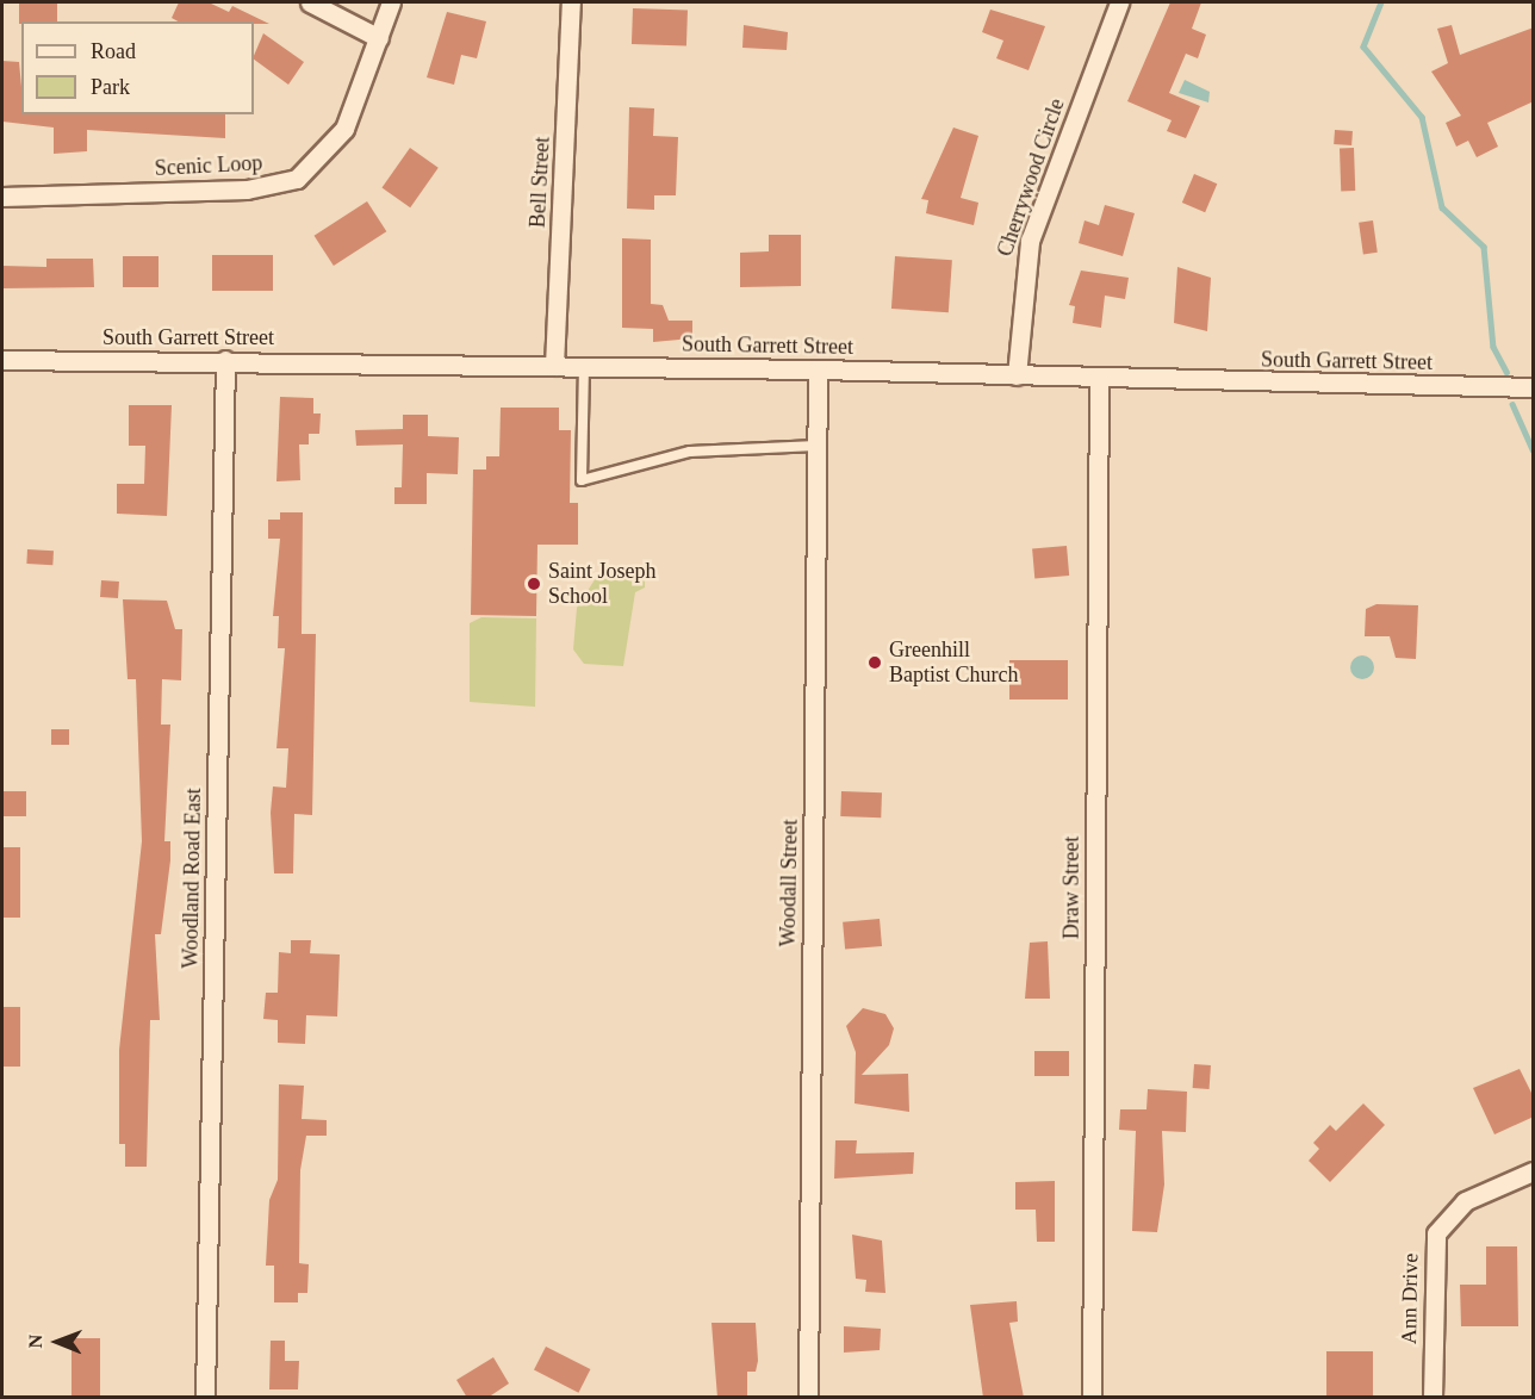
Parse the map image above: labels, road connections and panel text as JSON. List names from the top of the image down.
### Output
{
  "streets": {
    "street": [
      "Scenic Loop",
      "Cherrywood Circle",
      "Bell Street",
      "South Garrett Street",
      "Woodland Road East",
      "Woodall Street",
      "Draw Street",
      "Ann Drive"
    ]
  },
  "crossings": [
    ["Cherrywood Circle", "South Garrett Street"],
    ["Bell Street", "South Garrett Street"],
    ["South Garrett Street", "Woodland Road East"],
    ["South Garrett Street", "Woodall Street"],
    ["South Garrett Street", "Draw Street"]
  ],
  "places": ["Saint Joseph School", "Greenhill Baptist Church"],
  "legend": ["Road", "Park"],
  "north": "left"
}
